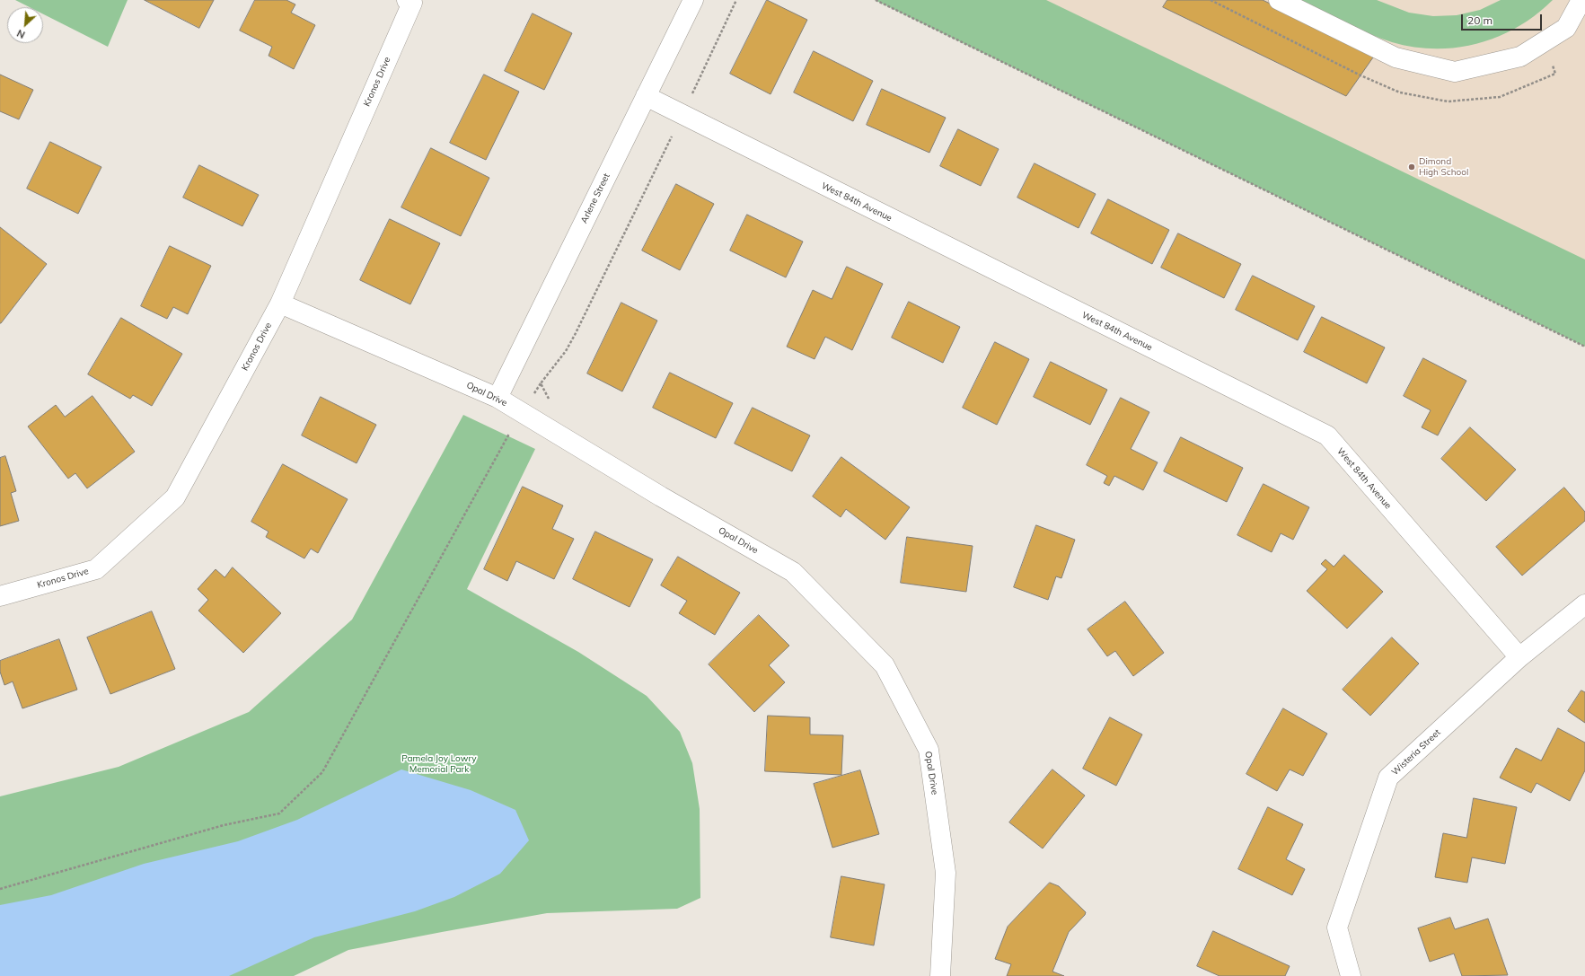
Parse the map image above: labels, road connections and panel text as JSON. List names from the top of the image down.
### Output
{
  "streets": {
    "street": [
      "Kronos Drive",
      "Arlene Street",
      "West 84th Avenue",
      "Opal Drive",
      "Wisteria Street"
    ]
  },
  "crossings": [
    ["Kronos Drive", "Opal Drive"],
    ["Arlene Street", "West 84th Avenue"],
    ["Arlene Street", "Opal Drive"],
    ["West 84th Avenue", "Wisteria Street"]
  ],
  "parks": ["Pamela Joy Lowry Memorial Park"],
  "places": ["Dimond High School"],
  "scale_bar": "20 m",
  "north": "bottom left"
}
